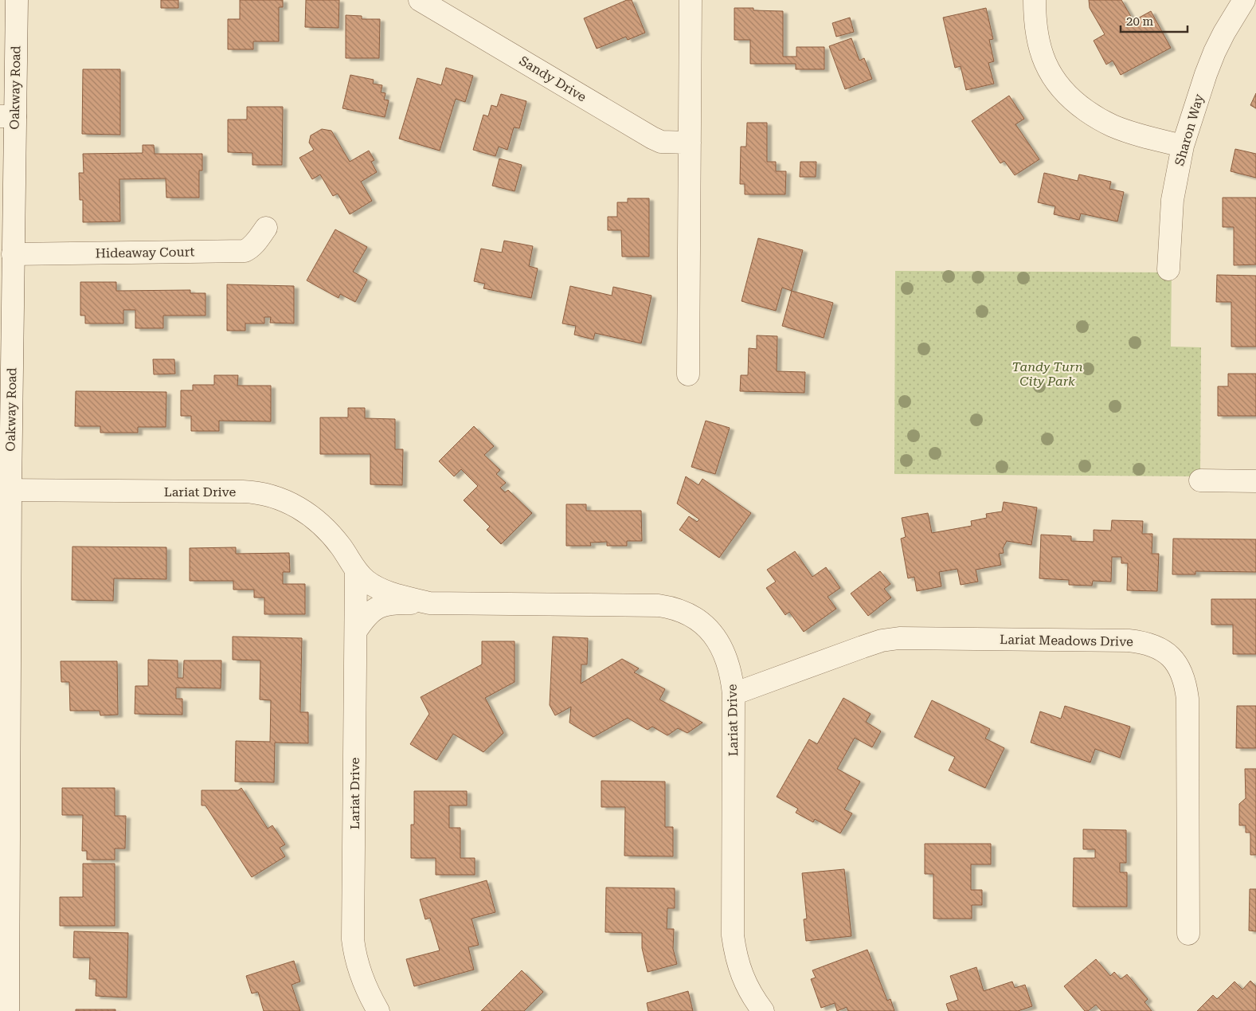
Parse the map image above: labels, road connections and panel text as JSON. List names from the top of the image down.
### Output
{
  "streets": {
    "street": [
      "Sandy Drive",
      "Oakway Road",
      "Sharon Way",
      "Hideaway Court",
      "Lariat Drive",
      "Lariat Meadows Drive"
    ]
  },
  "crossings": [
    ["Oakway Road", "Hideaway Court"],
    ["Oakway Road", "Lariat Drive"],
    ["Lariat Drive", "Lariat Meadows Drive"]
  ],
  "parks": ["Tandy Turn City Park"],
  "scale_bar": "20 m"
}
